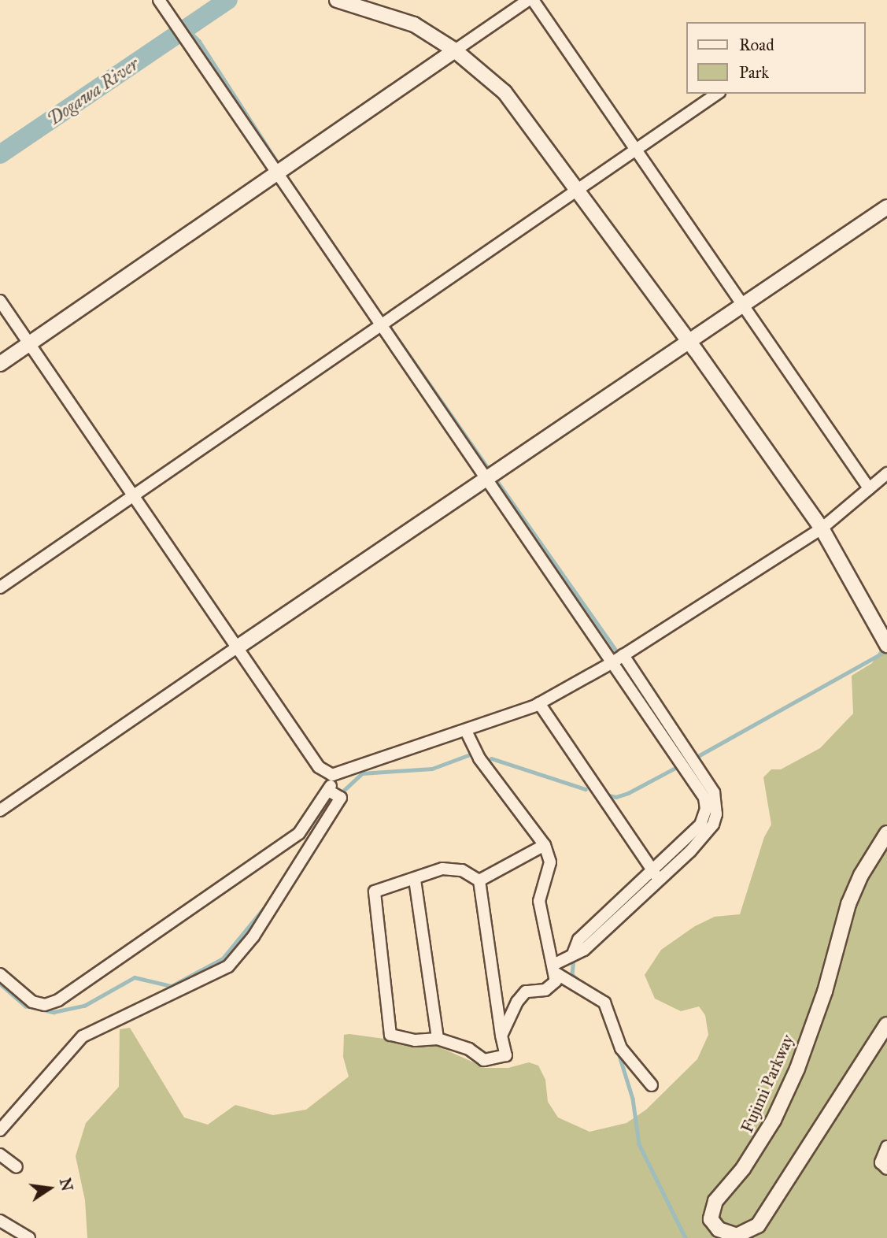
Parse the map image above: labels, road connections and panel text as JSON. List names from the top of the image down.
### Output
{
  "streets": {
    "street": ["Fujimi Parkway"]
  },
  "water": ["Dogawa River"],
  "legend": ["Road", "Park"],
  "north": "right"
}
